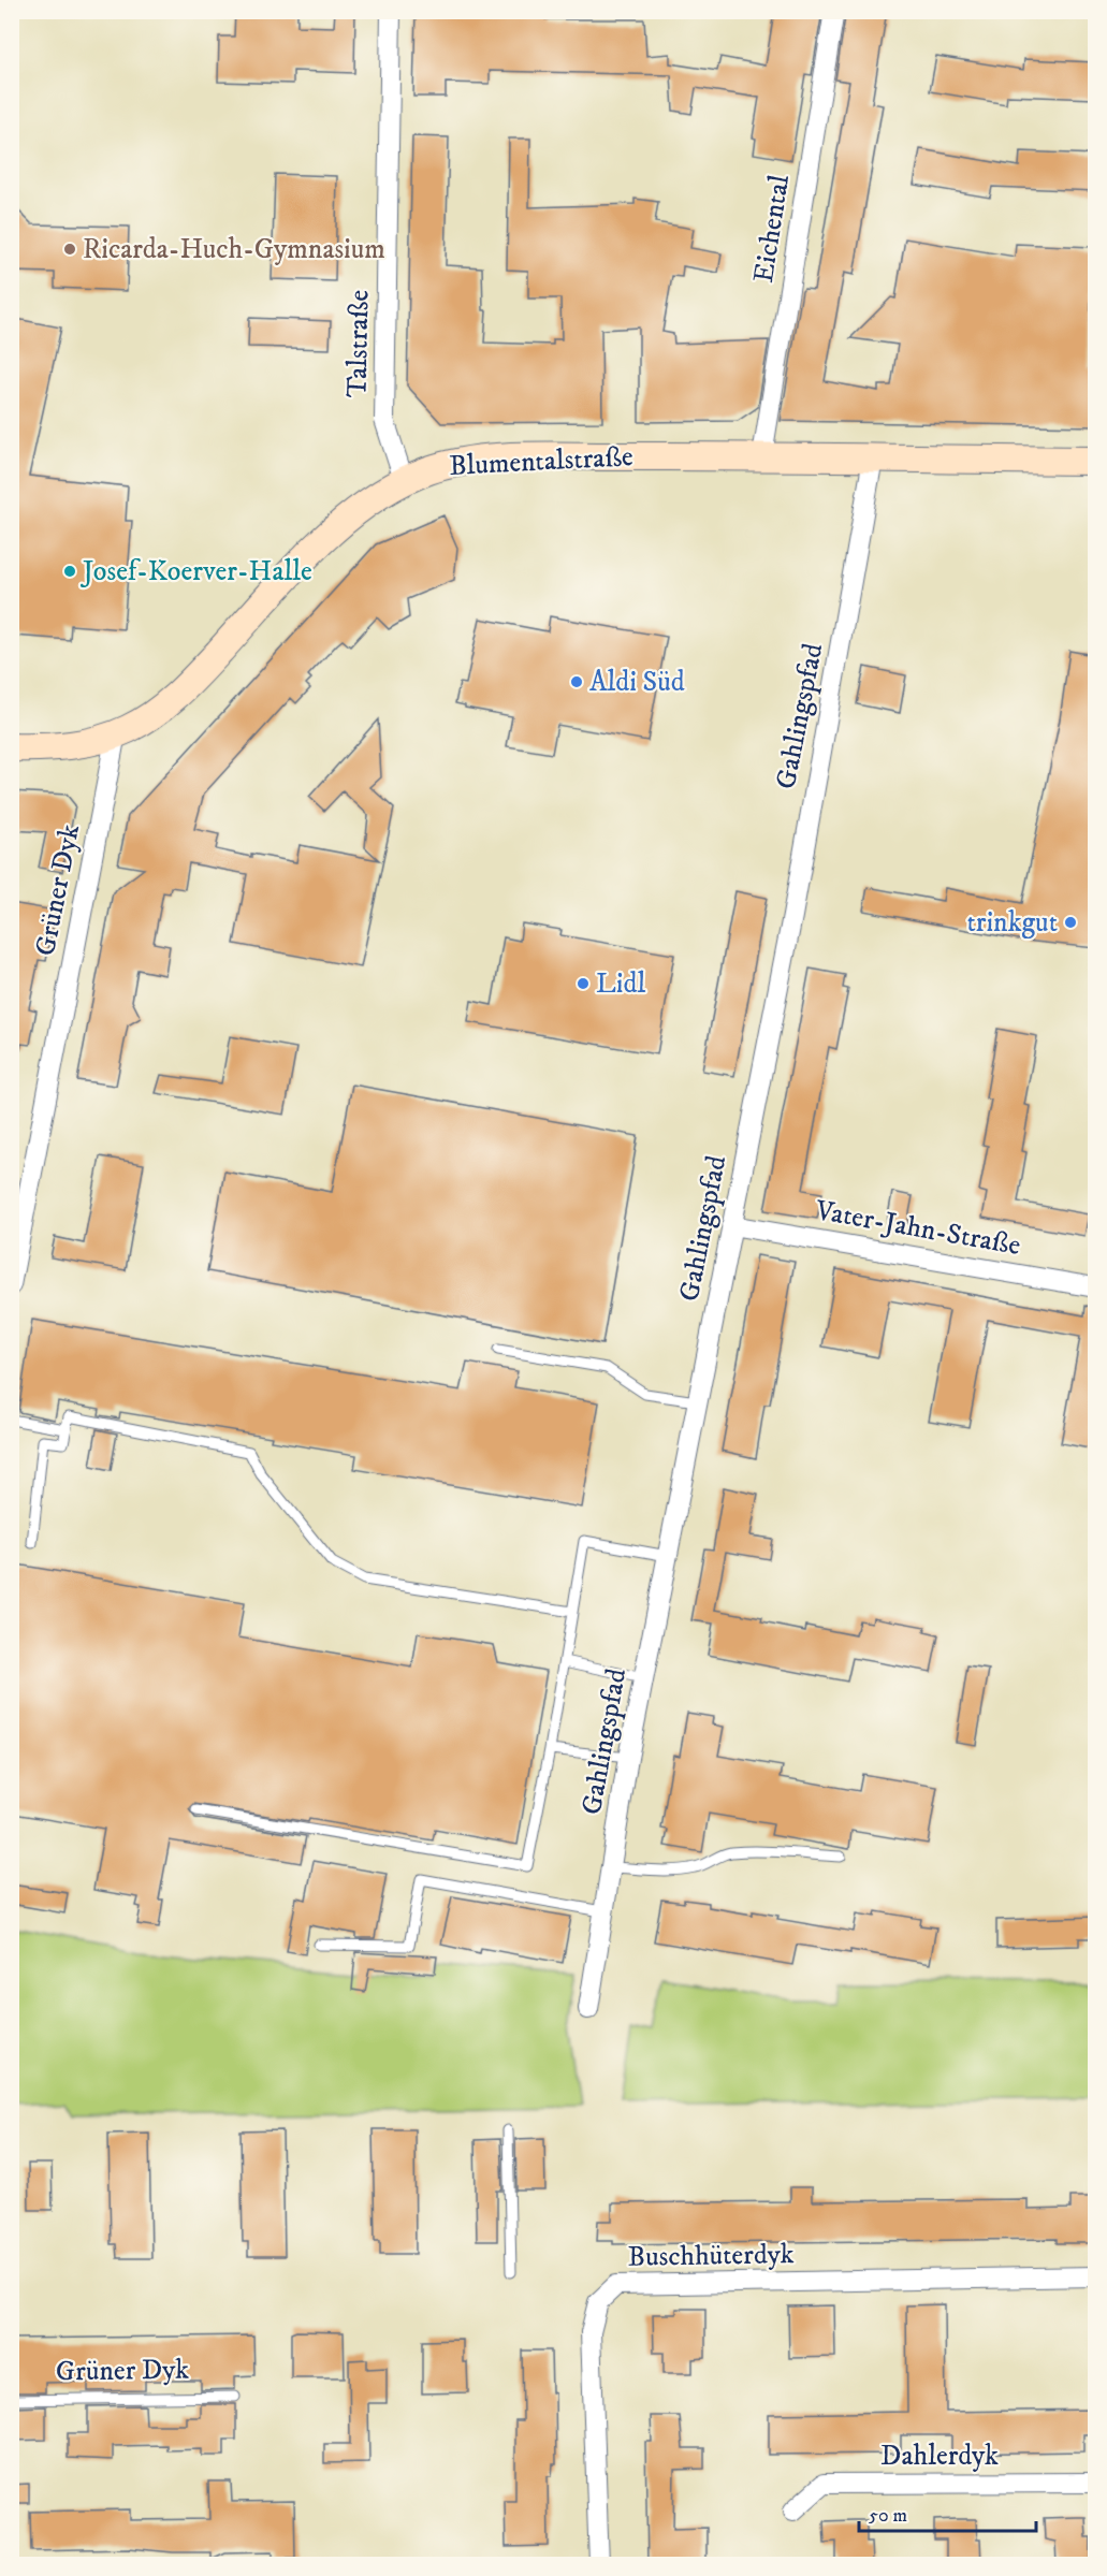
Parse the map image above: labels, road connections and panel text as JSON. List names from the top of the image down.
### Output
{
  "streets": {
    "main road": ["Blumentalstraße"],
    "street": [
      "Eichental",
      "Talstraße",
      "Gahlingspfad",
      "Grüner Dyk",
      "Vater-Jahn-Straße",
      "Buschhüterdyk",
      "Dahlerdyk"
    ]
  },
  "crossings": [
    ["Eichental", "Blumentalstraße"],
    ["Talstraße", "Blumentalstraße"],
    ["Blumentalstraße", "Gahlingspfad"],
    ["Blumentalstraße", "Grüner Dyk"],
    ["Gahlingspfad", "Vater-Jahn-Straße"]
  ],
  "places": [
    "Ricarda-Huch-Gymnasium",
    "Josef-Koerver-Halle",
    "Aldi Süd",
    "trinkgut",
    "Lidl"
  ],
  "scale_bar": "50 m"
}
